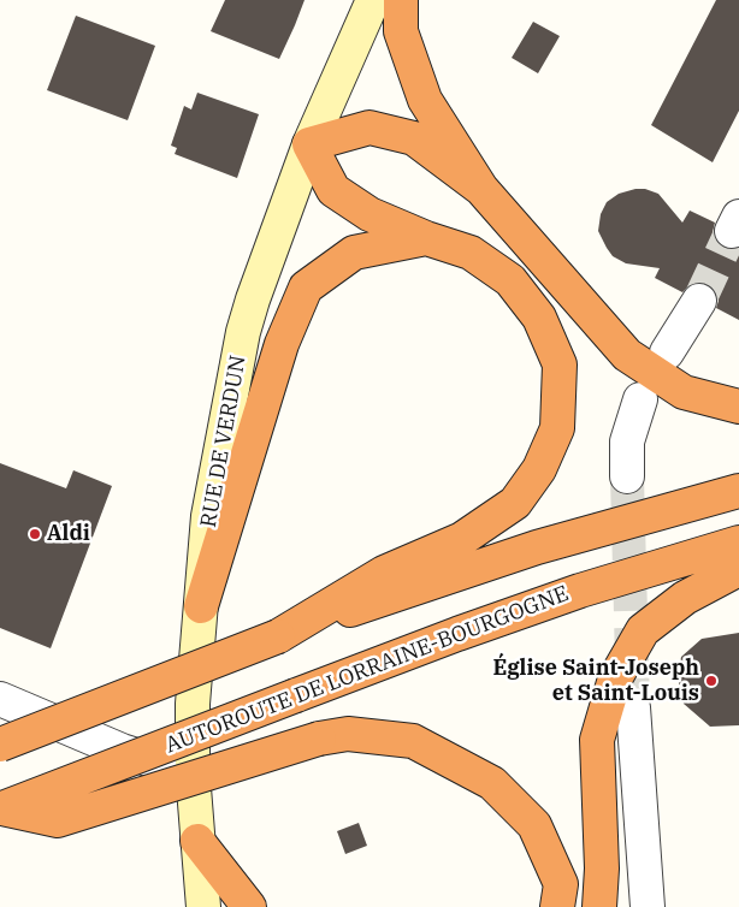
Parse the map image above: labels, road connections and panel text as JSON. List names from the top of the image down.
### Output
{
  "streets": {
    "highway": ["AUTOROUTE DE LORRAINE-BOURGOGNE"],
    "main road": ["RUE DE VERDUN"]
  },
  "places": ["Aldi", "Église Saint-Joseph et Saint-Louis"]
}
